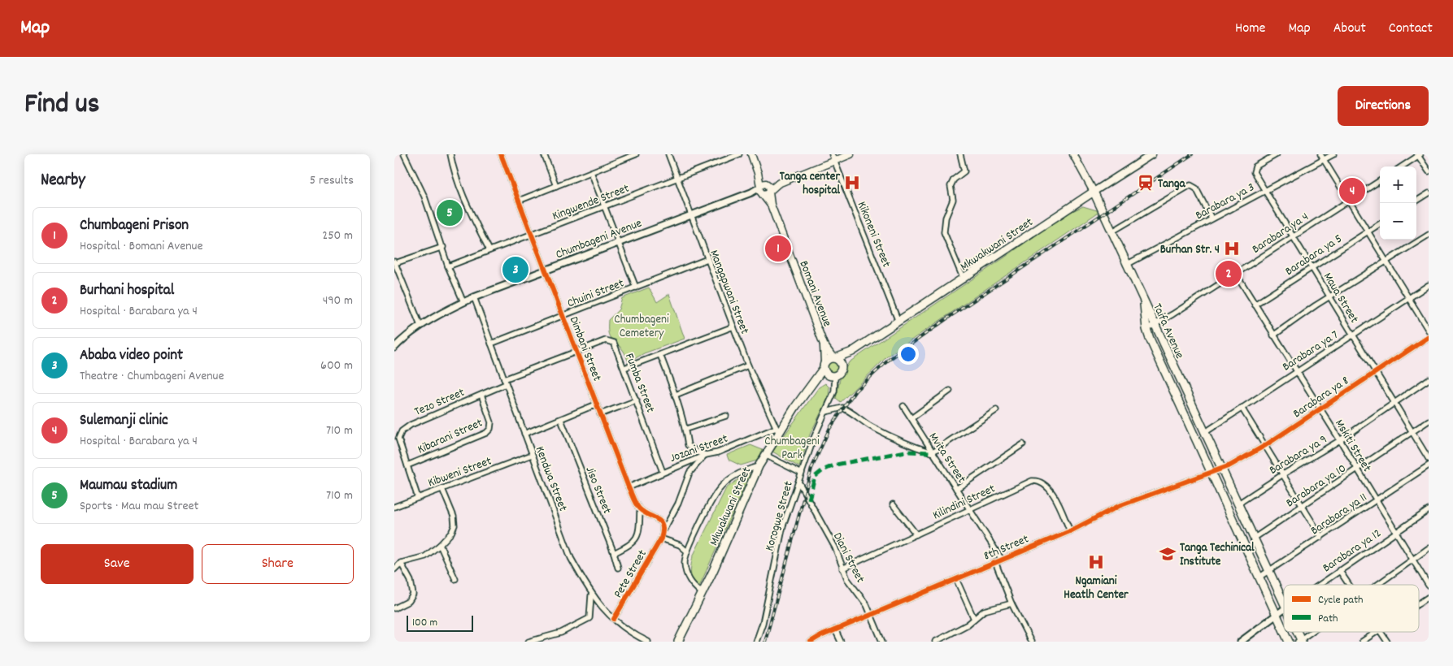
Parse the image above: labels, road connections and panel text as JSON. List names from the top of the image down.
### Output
{
  "streets": {
    "main road": ["Mkwakwani Street", "Bomani Avenue", "Taifa Avenue"],
    "street": [
      "Barabara ya 3",
      "Kingwende Street",
      "Barabara ya 4",
      "Kikoneni Street",
      "Chumbageni Avenue",
      "Barabara ya 5",
      "Mangapwani Street",
      "Chuini Street",
      "Maua Street",
      "Dimbani Street",
      "Barabara ya 7",
      "Fumba Street",
      "Barabara ya 8",
      "Tezo Street",
      "Kibarani Street",
      "Mskiti Street",
      "Jozani Street",
      "Barabara ya 9",
      "Mvita Street",
      "Kibweni Street",
      "Kendwa Street",
      "Barabara ya 10",
      "Jiso Street",
      "Kilindini Street",
      "Barabara ya 11",
      "Korogwe Street",
      "8th Street",
      "Barabara ya 12",
      "Diani Street",
      "Pete Street"
    ]
  },
  "crossings": [
    ["Barabara ya 3", "Maua Street"],
    ["Barabara ya 3", "Taifa Avenue"],
    ["Kingwende Street", "Mangapwani Street"],
    ["Kingwende Street", "Dimbani Street"],
    ["Barabara ya 4", "Maua Street"],
    ["Barabara ya 4", "Taifa Avenue"],
    ["Barabara ya 4", "Mskiti Street"],
    ["Kikoneni Street", "Mkwakwani Street"],
    ["Chumbageni Avenue", "Mangapwani Street"],
    ["Chumbageni Avenue", "Bomani Avenue"],
    ["Chumbageni Avenue", "Dimbani Street"],
    ["Chumbageni Avenue", "Kendwa Street"],
    ["Mkwakwani Street", "Mangapwani Street"],
    ["Mkwakwani Street", "Taifa Avenue"],
    ["Mkwakwani Street", "Jozani Street"],
    ["Mkwakwani Street", "Korogwe Street"],
    ["Barabara ya 5", "Maua Street"],
    ["Barabara ya 5", "Mskiti Street"],
    ["Mangapwani Street", "Chuini Street"],
    ["Mangapwani Street", "Jozani Street"],
    ["Chuini Street", "Dimbani Street"],
    ["Chuini Street", "Kendwa Street"],
    ["Maua Street", "Barabara ya 7"],
    ["Maua Street", "Barabara ya 8"],
    ["Maua Street", "Barabara ya 9"],
    ["Maua Street", "Barabara ya 10"],
    ["Taifa Avenue", "Barabara ya 7"],
    ["Taifa Avenue", "Barabara ya 8"],
    ["Taifa Avenue", "Barabara ya 9"],
    ["Taifa Avenue", "Barabara ya 10"],
    ["Taifa Avenue", "Barabara ya 11"],
    ["Taifa Avenue", "8th Street"],
    ["Dimbani Street", "Fumba Street"],
    ["Dimbani Street", "Jozani Street"],
    ["Barabara ya 7", "Mskiti Street"],
    ["Fumba Street", "Tezo Street"],
    ["Fumba Street", "Jozani Street"],
    ["Fumba Street", "Kendwa Street"],
    ["Barabara ya 8", "Mskiti Street"],
    ["Barabara ya 8", "8th Street"],
    ["Tezo Street", "Kibarani Street"],
    ["Tezo Street", "Kibweni Street"],
    ["Tezo Street", "Kendwa Street"],
    ["Mskiti Street", "Barabara ya 9"],
    ["Mskiti Street", "Barabara ya 10"],
    ["Mskiti Street", "Barabara ya 11"],
    ["Mskiti Street", "Barabara ya 12"],
    ["Mvita Street", "Kilindini Street"],
    ["Mvita Street", "8th Street"],
    ["Kibweni Street", "Kendwa Street"],
    ["Kendwa Street", "Pete Street"],
    ["Kilindini Street", "8th Street"],
    ["Kilindini Street", "Diani Street"],
    ["Korogwe Street", "Diani Street"],
    ["8th Street", "Diani Street"]
  ],
  "parks": ["Chumbageni Cemetery", "Chumbageni Park"],
  "places": {
    "hospital": ["Tanga center hospital", "Burhan Str. 4", "Ngamiani Heatlh Center"],
    "station": ["Tanga"],
    "school or university": ["Tanga Techinical Institute"]
  },
  "legend": ["Cycle path", "Path"],
  "scale_bar": "100 m",
  "page": {
    "header": "Map",
    "nav": [
      "Home",
      "Map",
      "About",
      "Contact"
    ],
    "title": "Find us",
    "buttons": [
      "Directions",
      ["Save", "Share"]
    ],
    "heading": ["Nearby", "5 results"],
    "map_buttons": ["+", "−"],
    "pins": [
      "4",
      "5",
      "1",
      "3",
      "2"
    ],
    "list": [
      {
        "mark": "1",
        "name": "Chumbageni Prison",
        "note": "Hospital · Bomani Avenue",
        "value": "250 m"
      },
      {
        "mark": "2",
        "name": "Burhani hospital",
        "note": "Hospital · Barabara ya 4",
        "value": "490 m"
      },
      {
        "mark": "3",
        "name": "Ababa video point",
        "note": "Theatre · Chumbageni Avenue",
        "value": "600 m"
      },
      {
        "mark": "4",
        "name": "Sulemanji clinic",
        "note": "Hospital · Barabara ya 4",
        "value": "710 m"
      },
      {
        "mark": "5",
        "name": "Maumau stadium",
        "note": "Sports · Mau mau Street",
        "value": "710 m"
      }
    ],
    "scale": "100 m"
  }
}
